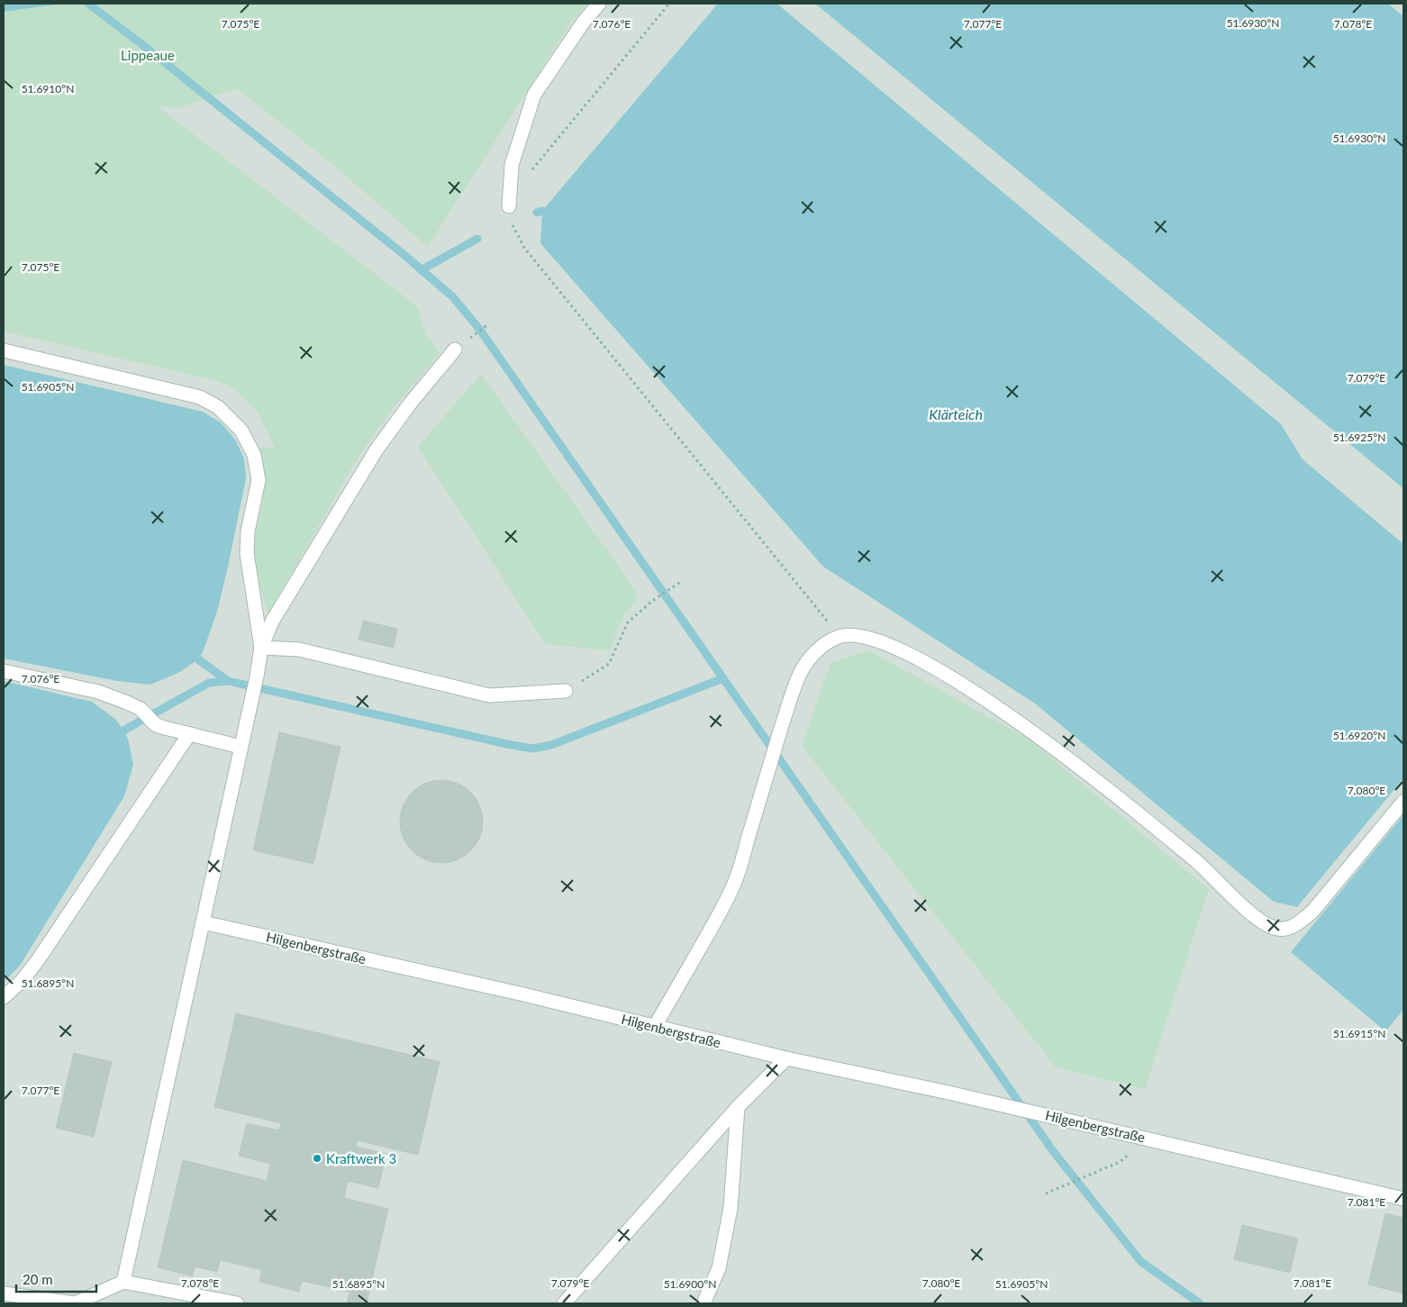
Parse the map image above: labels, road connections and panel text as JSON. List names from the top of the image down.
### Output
{
  "streets": {
    "lane": ["Hilgenbergstraße"]
  },
  "water": ["Klärteich"],
  "parks": ["Lippeaue"],
  "places": ["Kraftwerk 3"],
  "scale_bar": "20 m",
  "coordinates": [
    "51.6930°N",
    "7.075°E",
    "7.077°E",
    "7.076°E",
    "7.078°E",
    "51.6910°N",
    "7.079°E",
    "51.6905°N",
    "51.6925°N",
    "51.6920°N",
    "7.080°E",
    "51.6895°N",
    "51.6915°N",
    "7.081°E",
    "51.6900°N"
  ]
}
